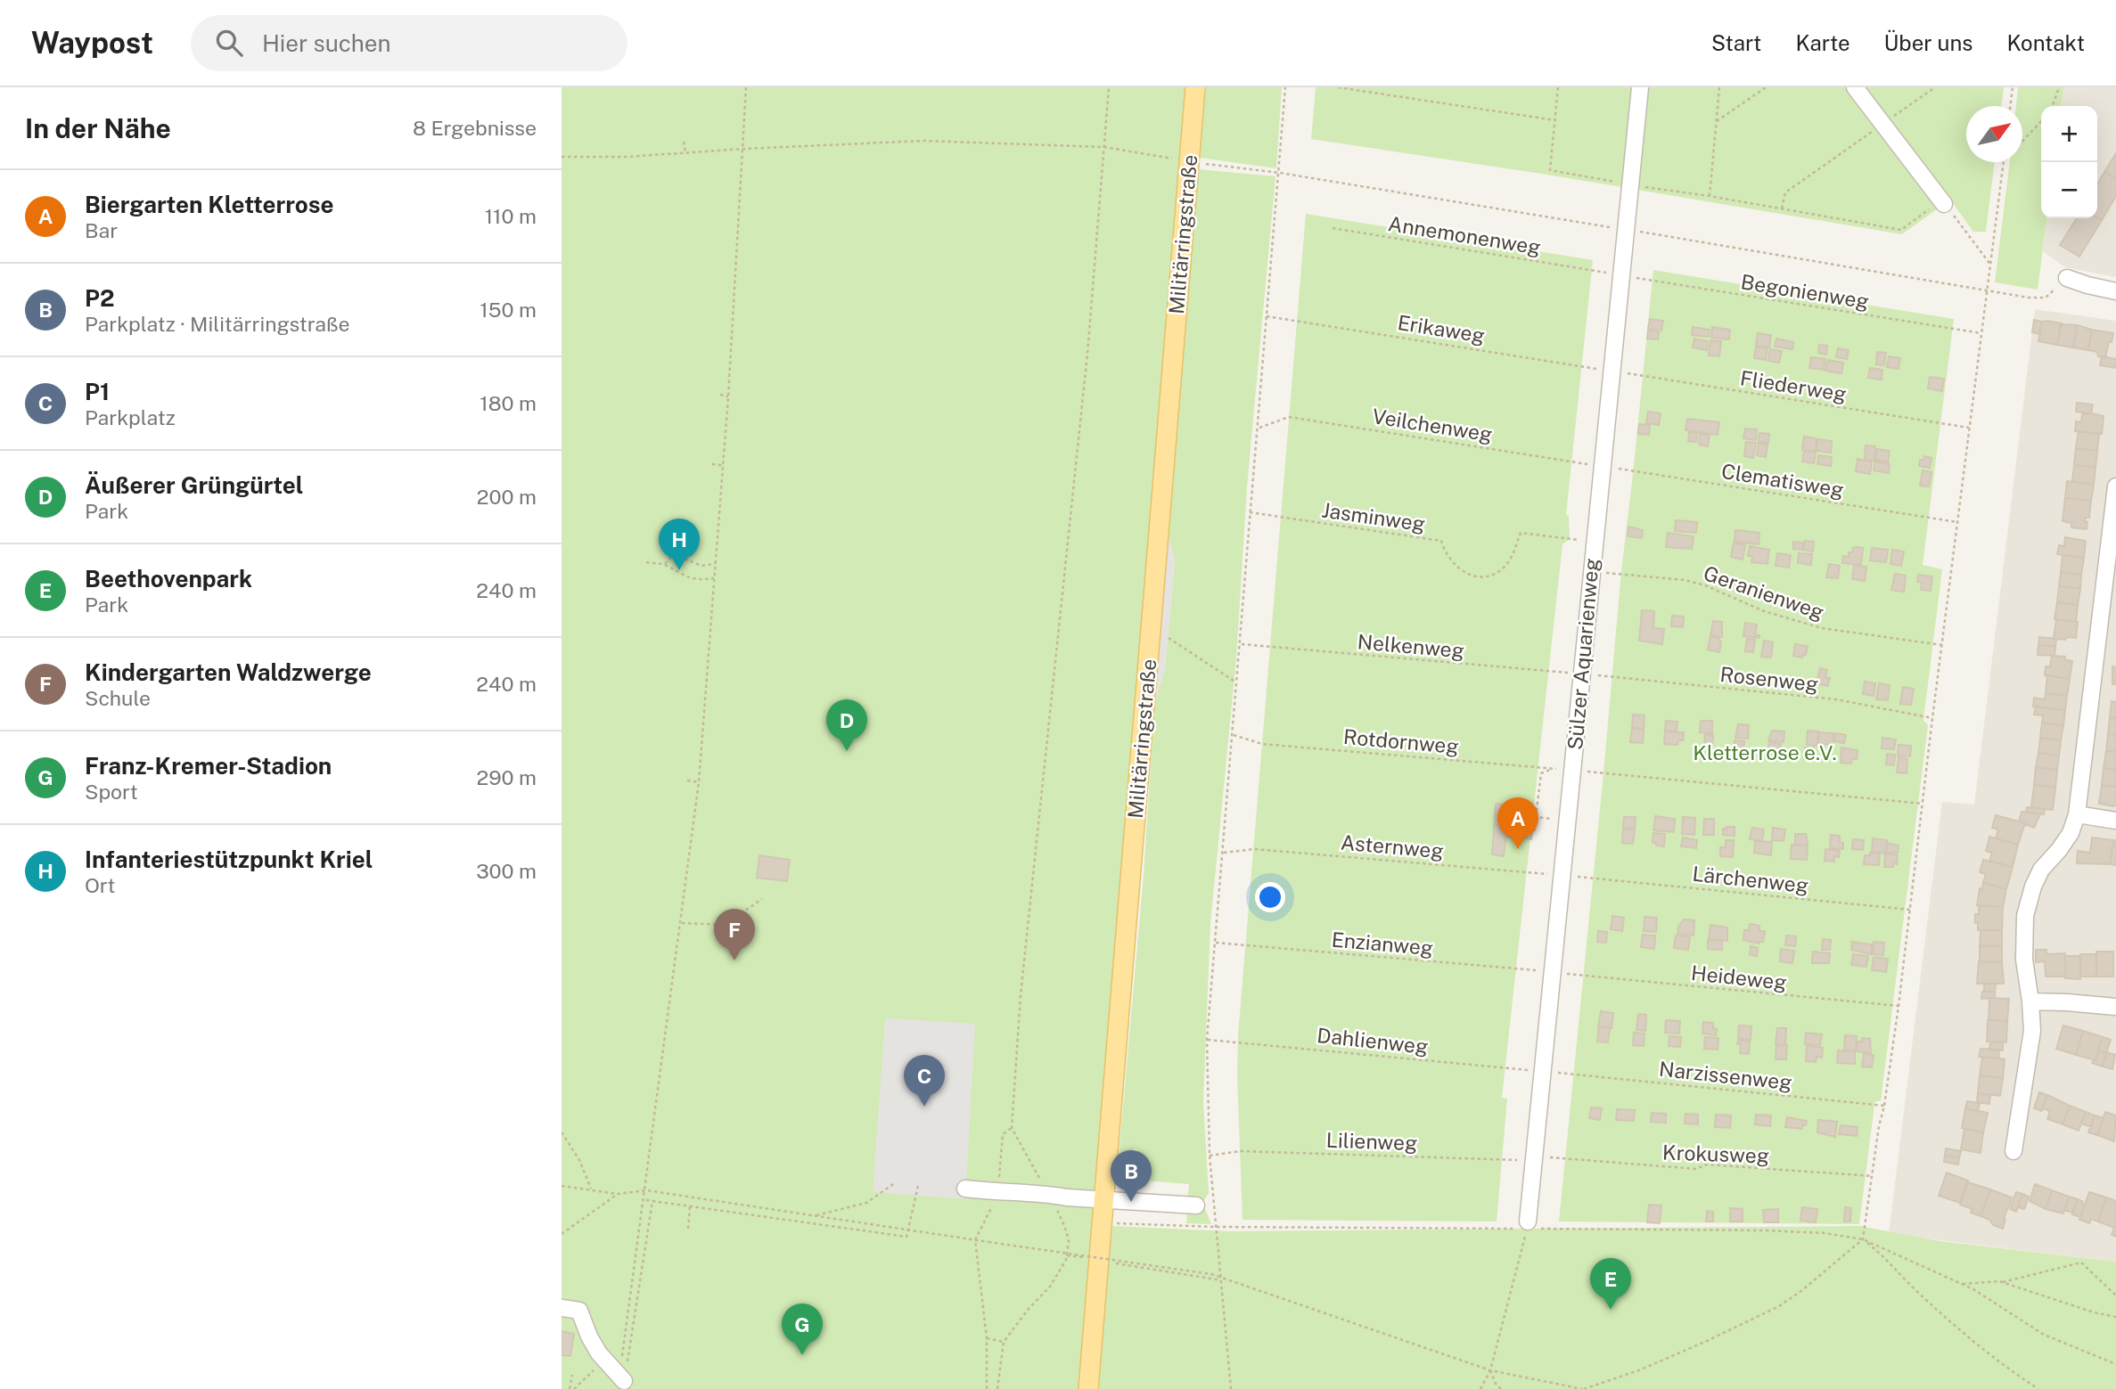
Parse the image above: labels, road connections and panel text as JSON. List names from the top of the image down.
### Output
{
  "streets": {
    "main road": ["Militärringstraße"],
    "street": ["Sülzer Aquarienweg"],
    "path": [
      "Annemonenweg",
      "Begonienweg",
      "Erikaweg",
      "Fliederweg",
      "Veilchenweg",
      "Clematisweg",
      "Jasminweg",
      "Geranienweg",
      "Nelkenweg",
      "Rosenweg",
      "Rotdornweg",
      "Asternweg",
      "Lärchenweg",
      "Enzianweg",
      "Heideweg",
      "Dahlienweg",
      "Narzissenweg",
      "Lilienweg",
      "Krokusweg"
    ]
  },
  "parks": ["Kletterrose e.V."],
  "north": "top right",
  "page": {
    "header": "Waypost",
    "search": "Hier suchen",
    "nav": [
      "Start",
      "Karte",
      "Über uns",
      "Kontakt"
    ],
    "heading": ["In der Nähe", "8 Ergebnisse"],
    "map_buttons": ["+", "−"],
    "list": [
      {
        "mark": "A",
        "name": "Biergarten Kletterrose",
        "note": "Bar",
        "value": "110 m"
      },
      {
        "mark": "B",
        "name": "P2",
        "note": "Parkplatz · Militärringstraße",
        "value": "150 m"
      },
      {
        "mark": "C",
        "name": "P1",
        "note": "Parkplatz",
        "value": "180 m"
      },
      {
        "mark": "D",
        "name": "Äußerer Grüngürtel",
        "note": "Park",
        "value": "200 m"
      },
      {
        "mark": "E",
        "name": "Beethovenpark",
        "note": "Park",
        "value": "240 m"
      },
      {
        "mark": "F",
        "name": "Kindergarten Waldzwerge",
        "note": "Schule",
        "value": "240 m"
      },
      {
        "mark": "G",
        "name": "Franz-Kremer-Stadion",
        "note": "Sport",
        "value": "290 m"
      },
      {
        "mark": "H",
        "name": "Infanteriestützpunkt Kriel",
        "note": "Ort",
        "value": "300 m"
      }
    ],
    "pins": [
      "H",
      "D",
      "A",
      "F",
      "C",
      "B",
      "E",
      "G"
    ]
  }
}
